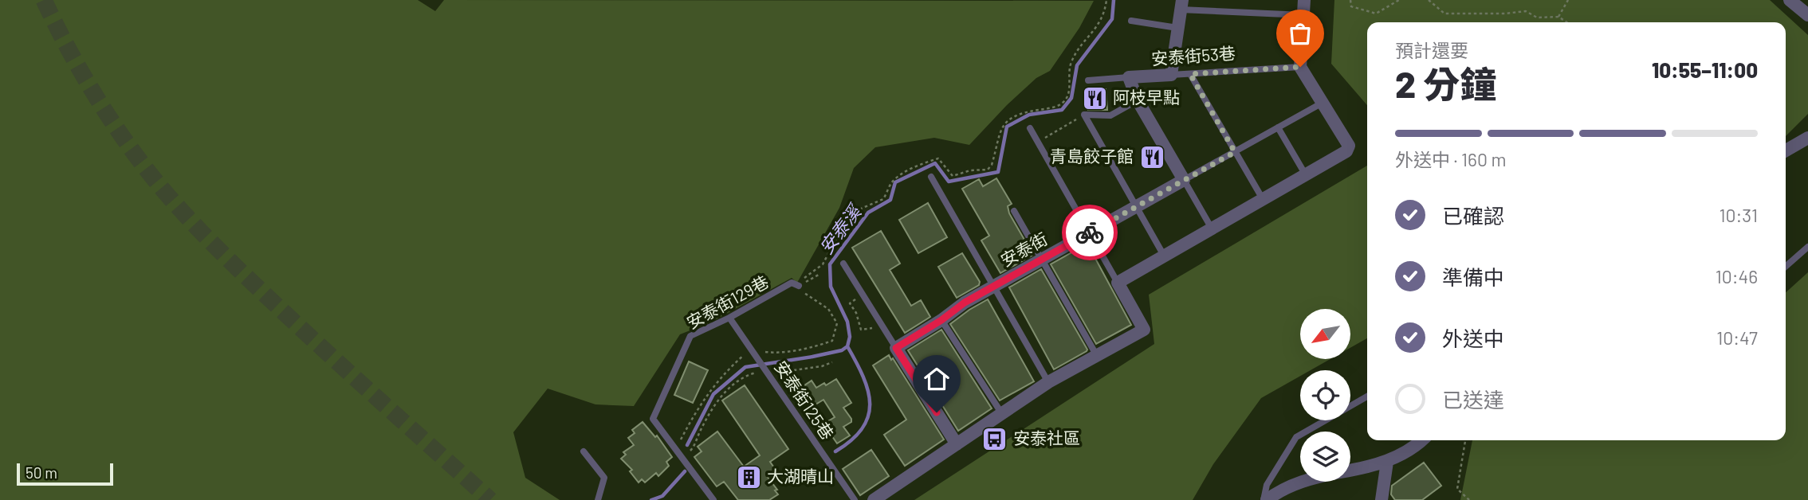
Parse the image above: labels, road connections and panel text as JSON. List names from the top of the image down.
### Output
{
  "streets": {
    "street": ["安泰街53巷", "安泰街"],
    "lane": ["安泰街129巷", "安泰街125巷"]
  },
  "crossings": [
    ["安泰街129巷", "安泰街125巷"]
  ],
  "water": ["安泰溪"],
  "places": {
    "restaurant": ["阿枝早點", "青島餃子館"],
    "bus stop": ["安泰社區"],
    "building": ["大湖晴山"]
  },
  "scale_bar": "50 m",
  "north": "bottom left",
  "page": {
    "heading": ["2 分鐘", "預計還要", "10:55–11:00"],
    "bar": "外送中 · 160 m",
    "list": [
      ["已確認", "10:31"],
      ["準備中", "10:46"],
      ["外送中", "10:47"],
      "已送達"
    ],
    "scale": "50 m"
  }
}
